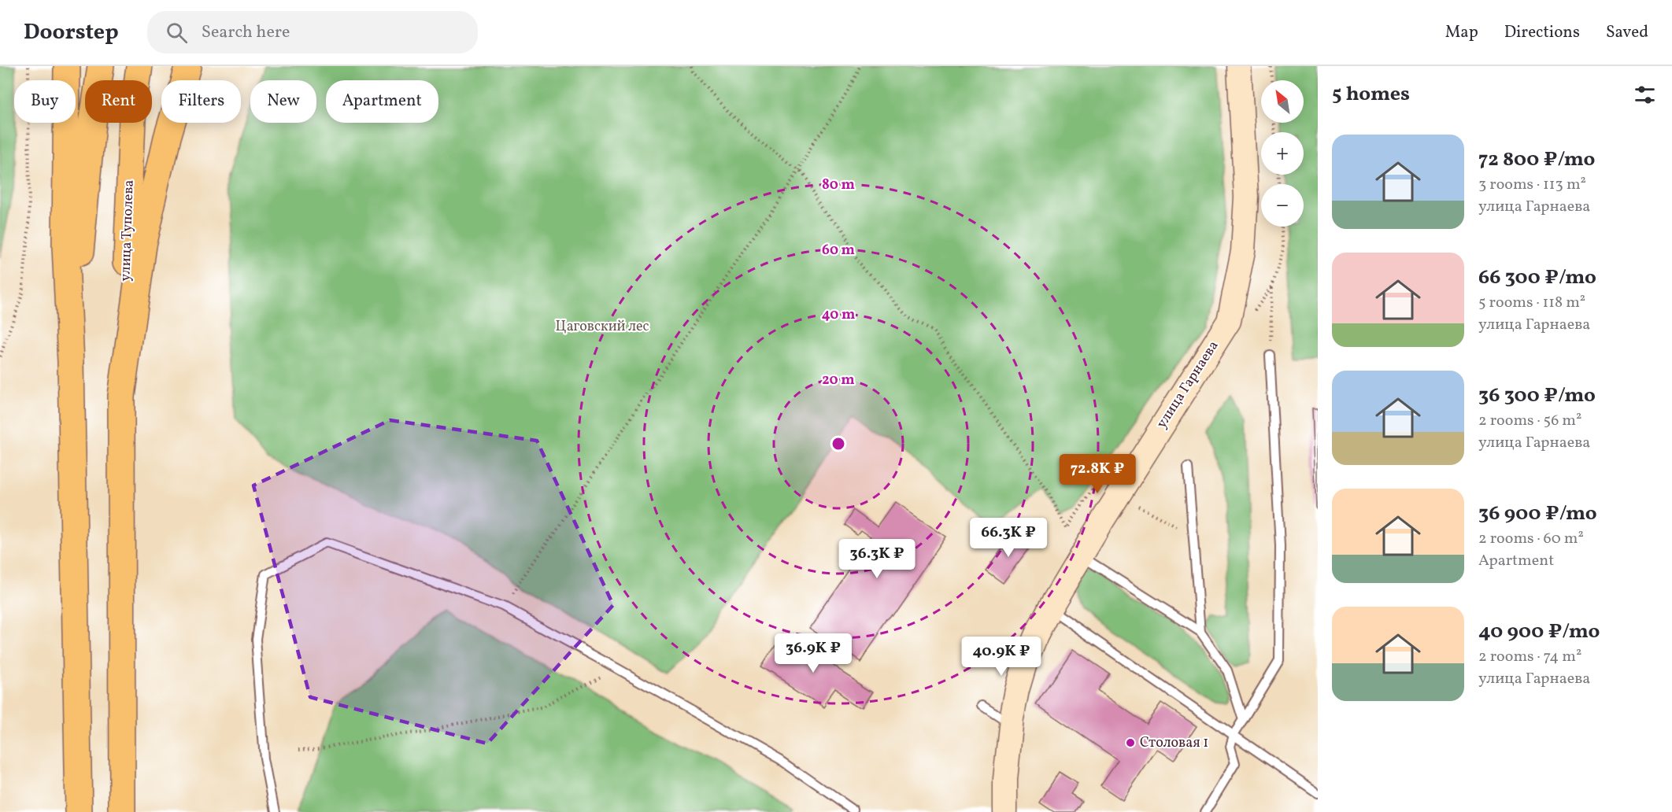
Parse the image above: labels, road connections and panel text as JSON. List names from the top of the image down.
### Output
{
  "streets": {
    "main road": ["улица Туполева"],
    "street": ["улица Гарнаева"]
  },
  "parks": ["Цаговский лес"],
  "places": ["Столовая 1"],
  "north": "top left",
  "page": {
    "header": "Doorstep",
    "search": "Search here",
    "nav": ["Map", "Directions", "Saved"],
    "heading": "5 homes",
    "map_buttons": ["+", "−"],
    "chip": [
      "Buy",
      "Rent",
      "Filters",
      "New",
      "Apartment"
    ],
    "list": [
      {
        "name": "72 800 ₽/mo",
        "note": "3 rooms · 113 m² · улица Гарнаева"
      },
      {
        "name": "66 300 ₽/mo",
        "note": "5 rooms · 118 m² · улица Гарнаева"
      },
      {
        "name": "36 300 ₽/mo",
        "note": "2 rooms · 56 m² · улица Гарнаева"
      },
      {
        "name": "36 900 ₽/mo",
        "note": "2 rooms · 60 m² · Apartment"
      },
      {
        "name": "40 900 ₽/mo",
        "note": "2 rooms · 74 m² · улица Гарнаева"
      }
    ],
    "price": [
      "72.8K ₽",
      "66.3K ₽",
      "36.3K ₽",
      "36.9K ₽",
      "40.9K ₽"
    ]
  },
  "rings": [
    "80 m",
    "60 m",
    "40 m",
    "20 m"
  ]
}
